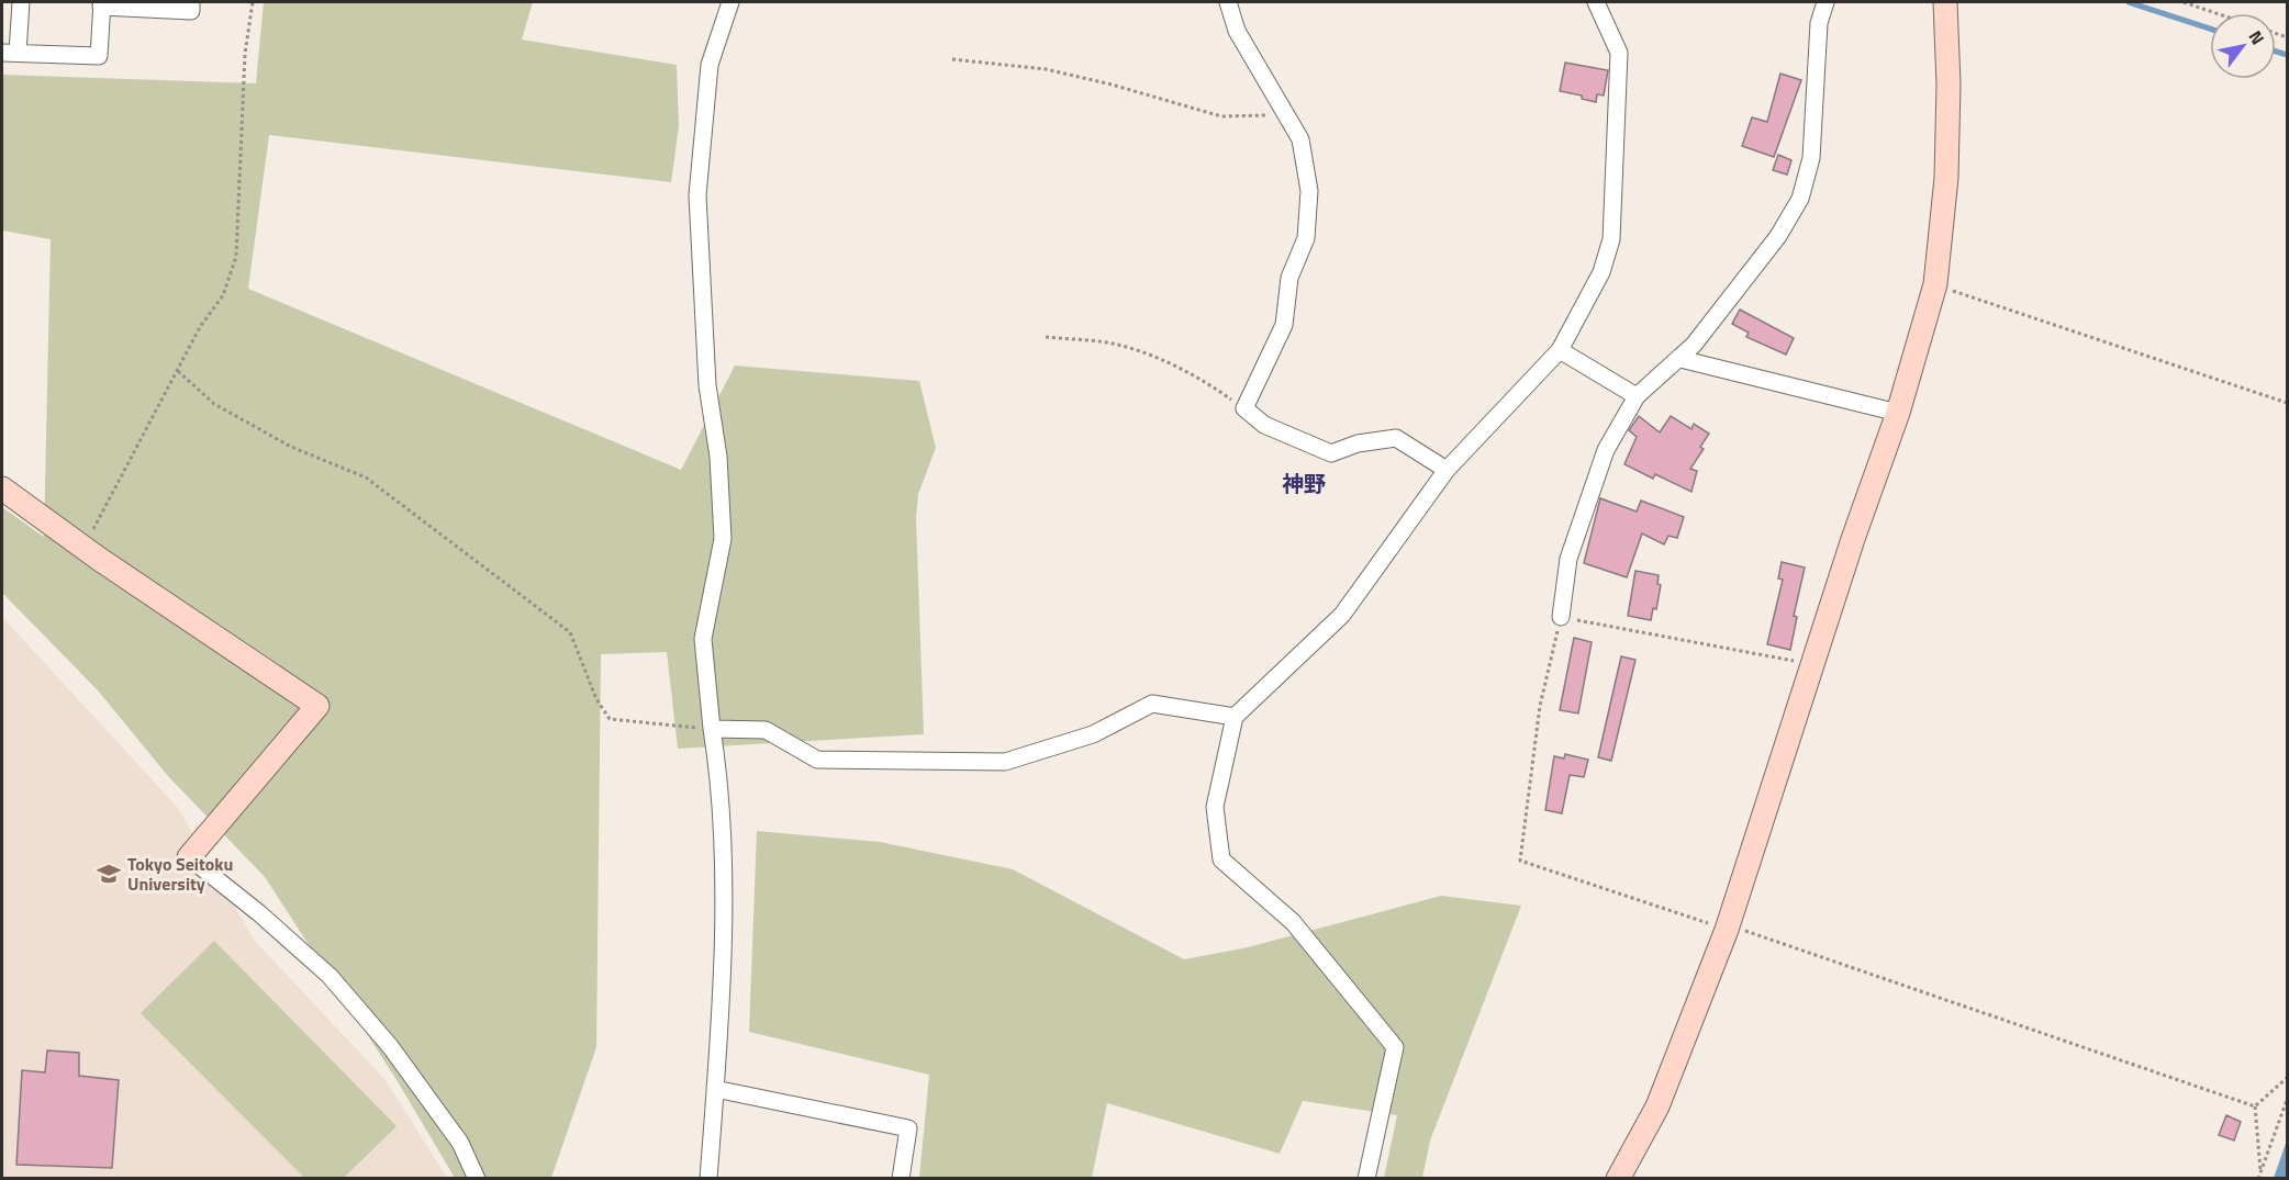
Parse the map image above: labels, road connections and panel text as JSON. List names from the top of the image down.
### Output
{
  "districts": ["神野"],
  "places": {
    "school or university": ["Tokyo Seitoku University"]
  },
  "north": "top right"
}
